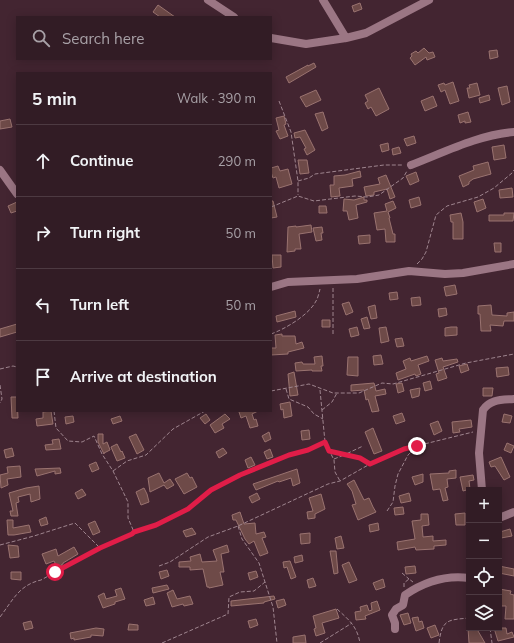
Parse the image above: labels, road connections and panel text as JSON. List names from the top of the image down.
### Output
{
  "page": {
    "search": "Search here",
    "heading": ["5 min", "Walk · 390 m"],
    "list": [
      ["Continue", "290 m"],
      ["Turn right", "50 m"],
      ["Turn left", "50 m"],
      "Arrive at destination"
    ],
    "map_buttons": ["+", "−"]
  }
}
